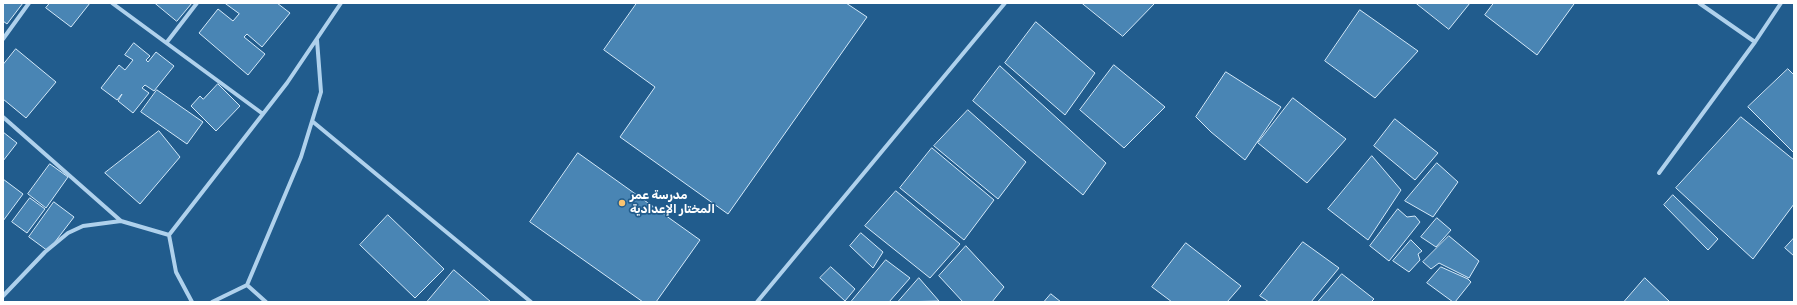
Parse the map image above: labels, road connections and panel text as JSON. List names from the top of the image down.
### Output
{
  "places": ["مدرسة عمر المختار الإعدادية"]
}
